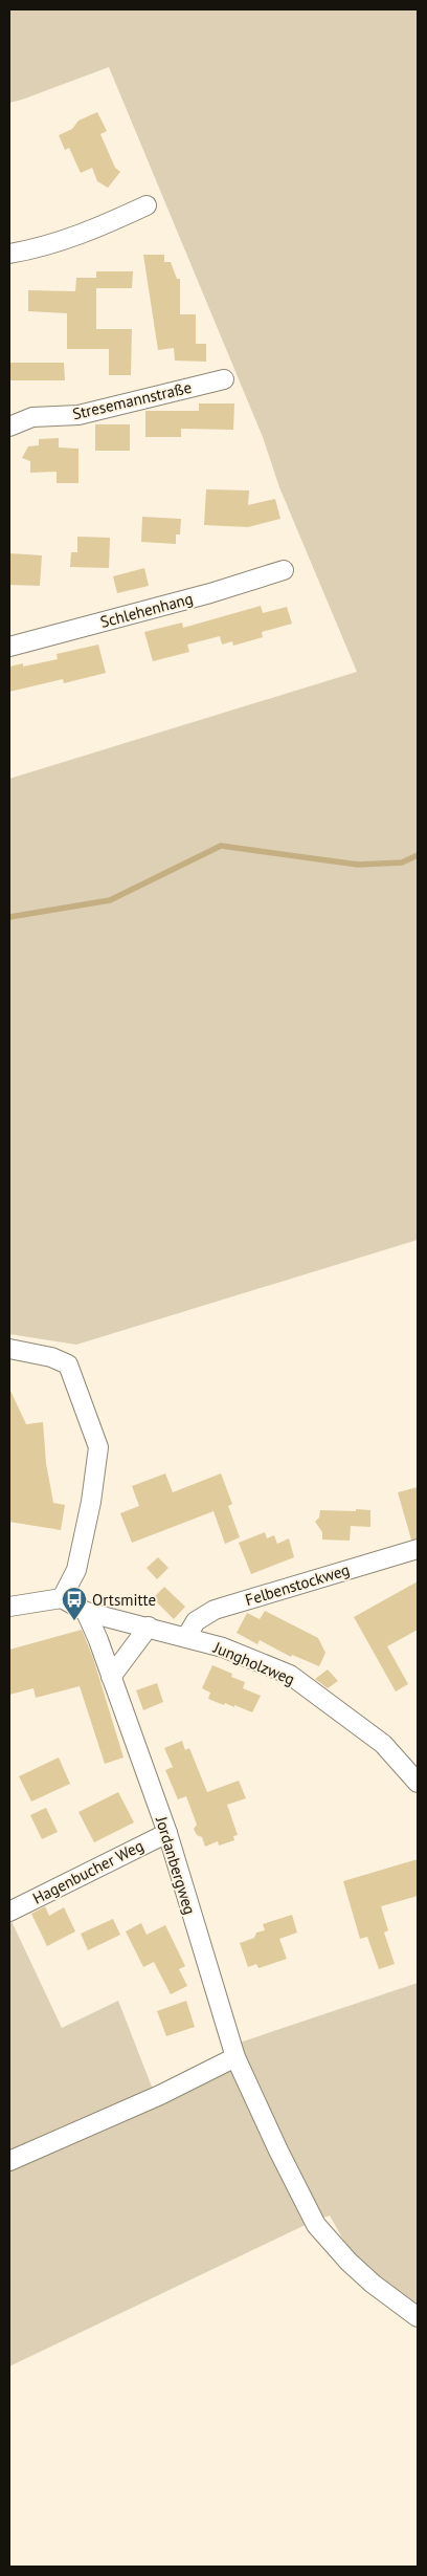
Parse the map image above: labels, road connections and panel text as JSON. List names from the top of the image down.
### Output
{
  "streets": {
    "street": [
      "Stresemannstraße",
      "Schlehenhang",
      "Felbenstockweg",
      "Jungholzweg",
      "Jordanbergweg",
      "Hagenbucher Weg"
    ]
  },
  "crossings": [
    ["Felbenstockweg", "Jungholzweg"],
    ["Jungholzweg", "Jordanbergweg"],
    ["Jordanbergweg", "Hagenbucher Weg"]
  ],
  "places": {
    "bus stop": ["Ortsmitte"]
  }
}
